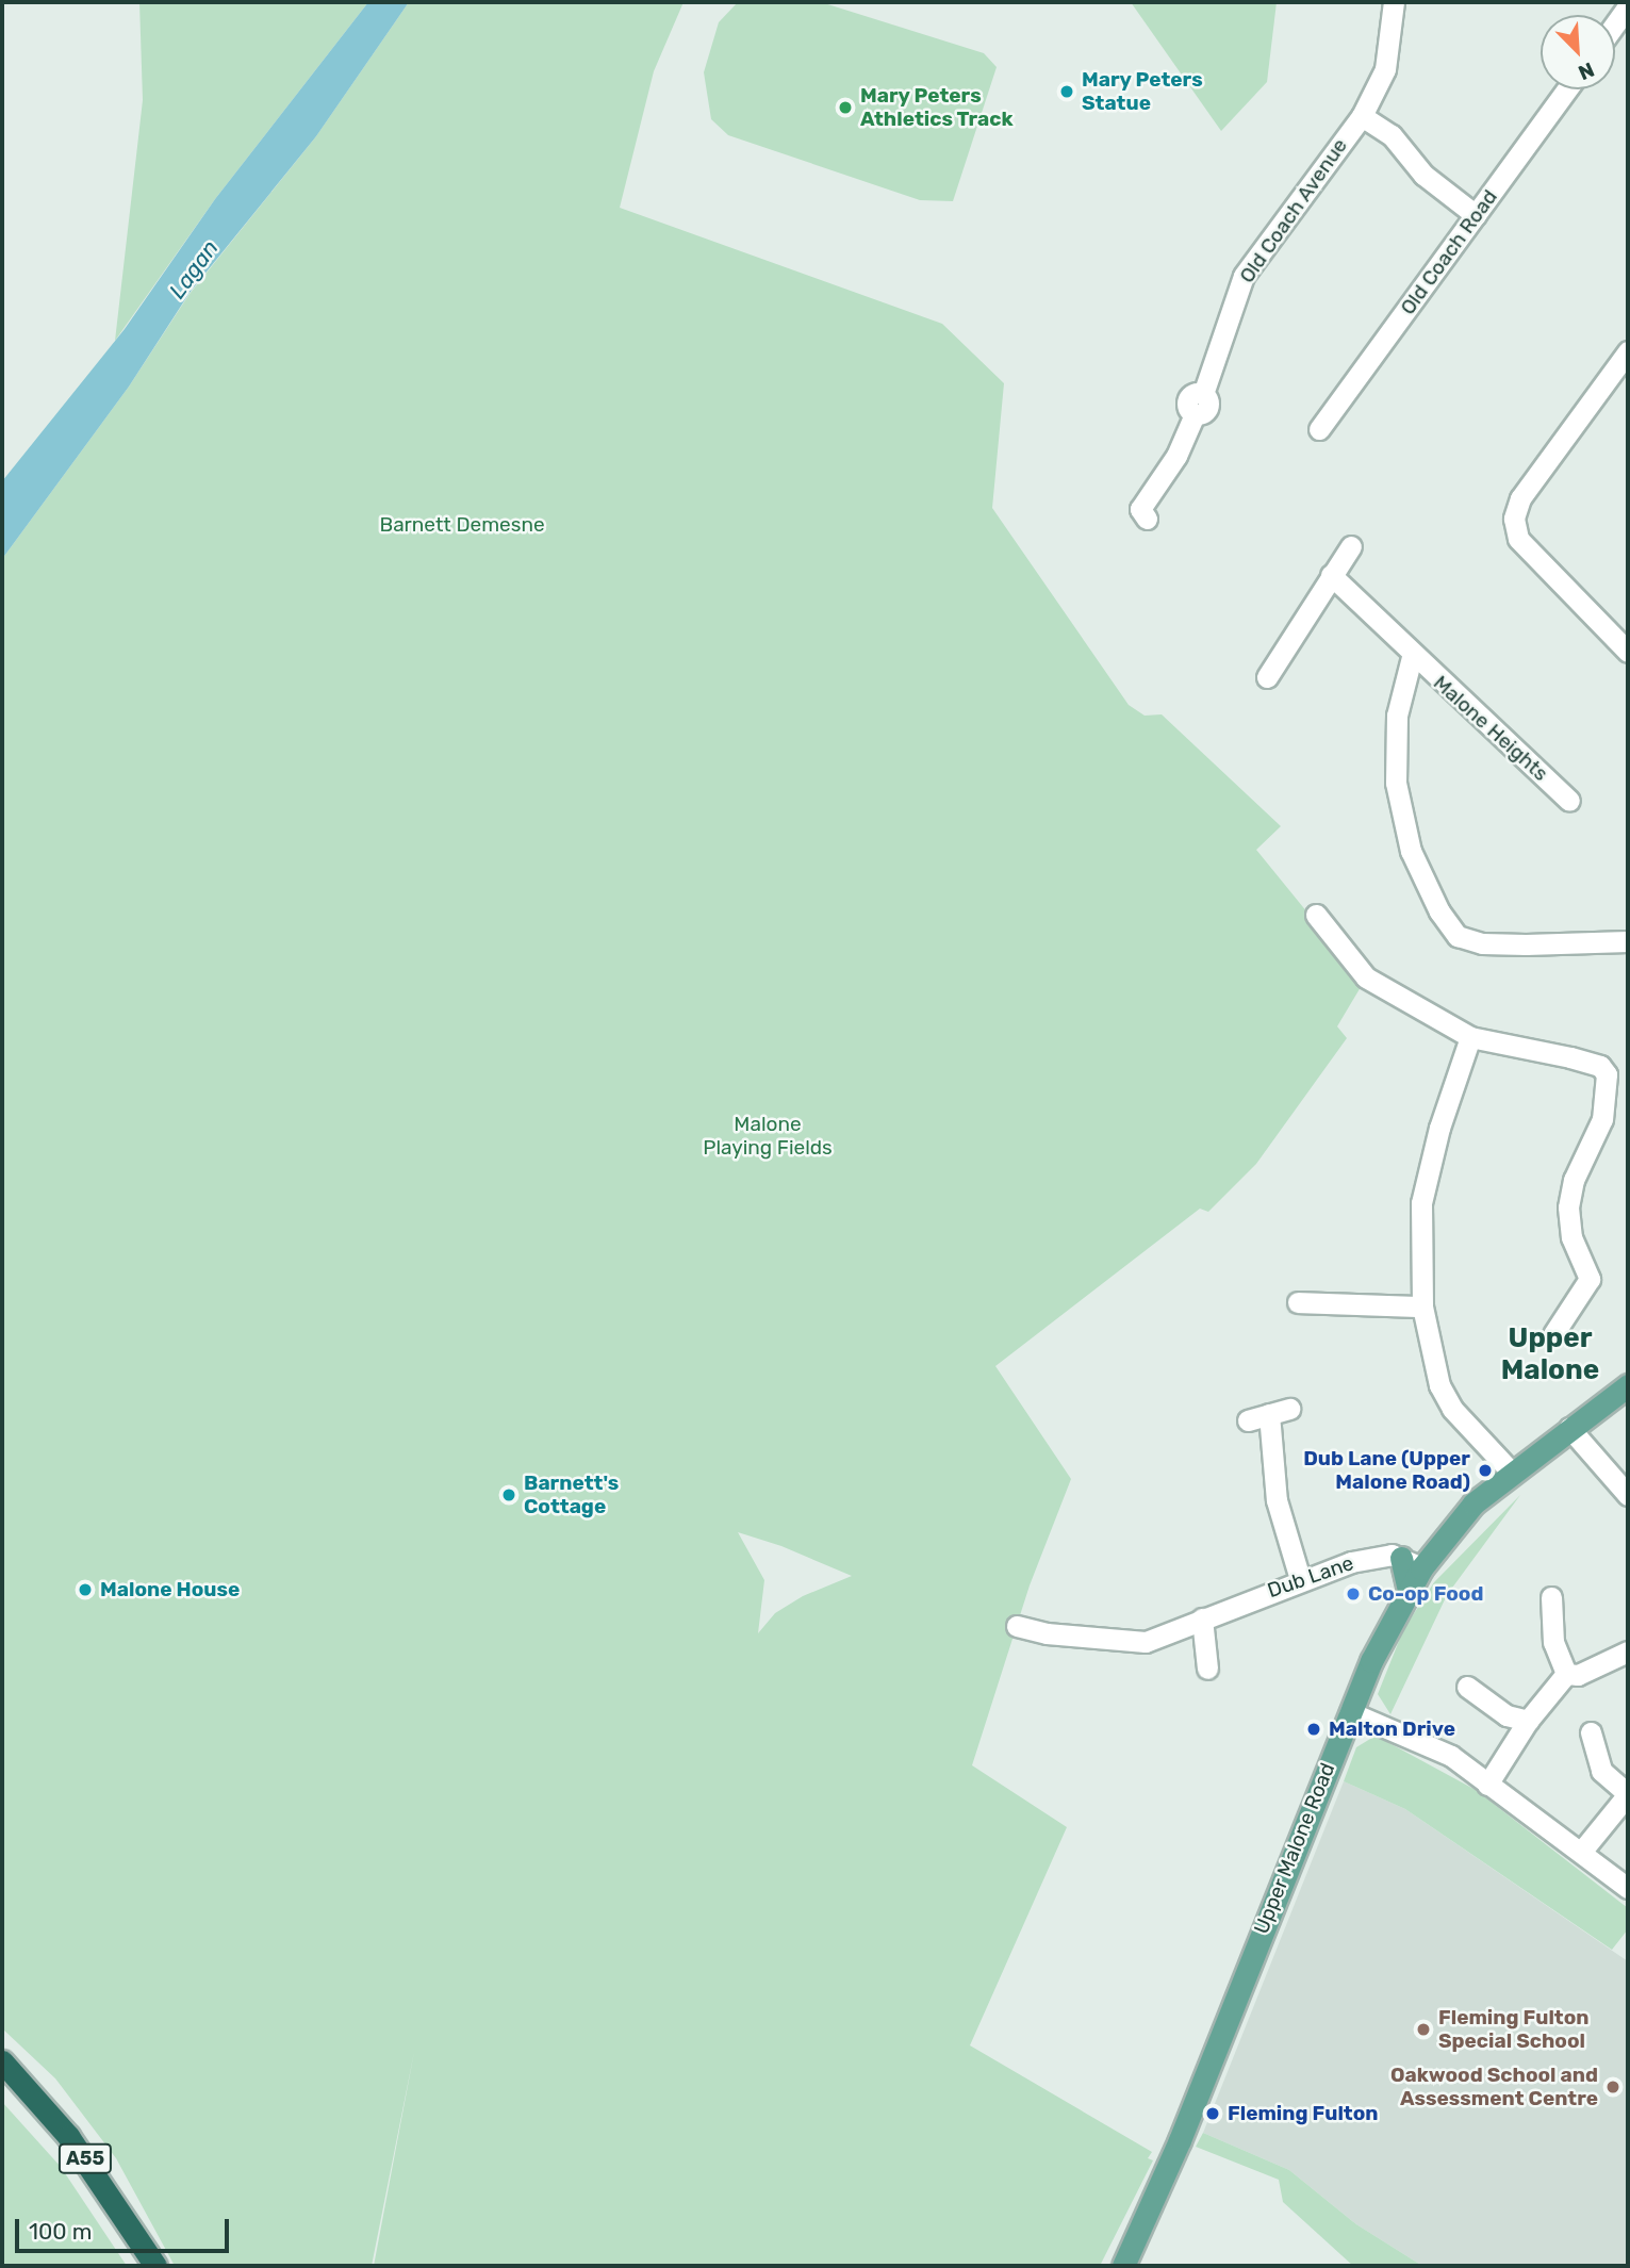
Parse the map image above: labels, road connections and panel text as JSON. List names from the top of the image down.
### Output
{
  "streets": {
    "highway": ["A55"],
    "main road": ["Upper Malone Road"],
    "street": [
      "Old Coach Avenue",
      "Old Coach Road",
      "Malone Heights",
      "Dub Lane"
    ]
  },
  "districts": ["Upper Malone"],
  "water": ["Lagan"],
  "parks": ["Barnett Demesne", "Malone Playing Fields"],
  "places": [
    "Mary Peters Statue",
    "Mary Peters Athletics Track",
    "Dub Lane (Upper Malone Road)",
    "Barnett's Cottage",
    "Malone House",
    "Co-op Food",
    "Malton Drive",
    "Fleming Fulton Special School",
    "Oakwood School and Assessment Centre",
    "Fleming Fulton"
  ],
  "scale_bar": "100 m",
  "north": "bottom right"
}
